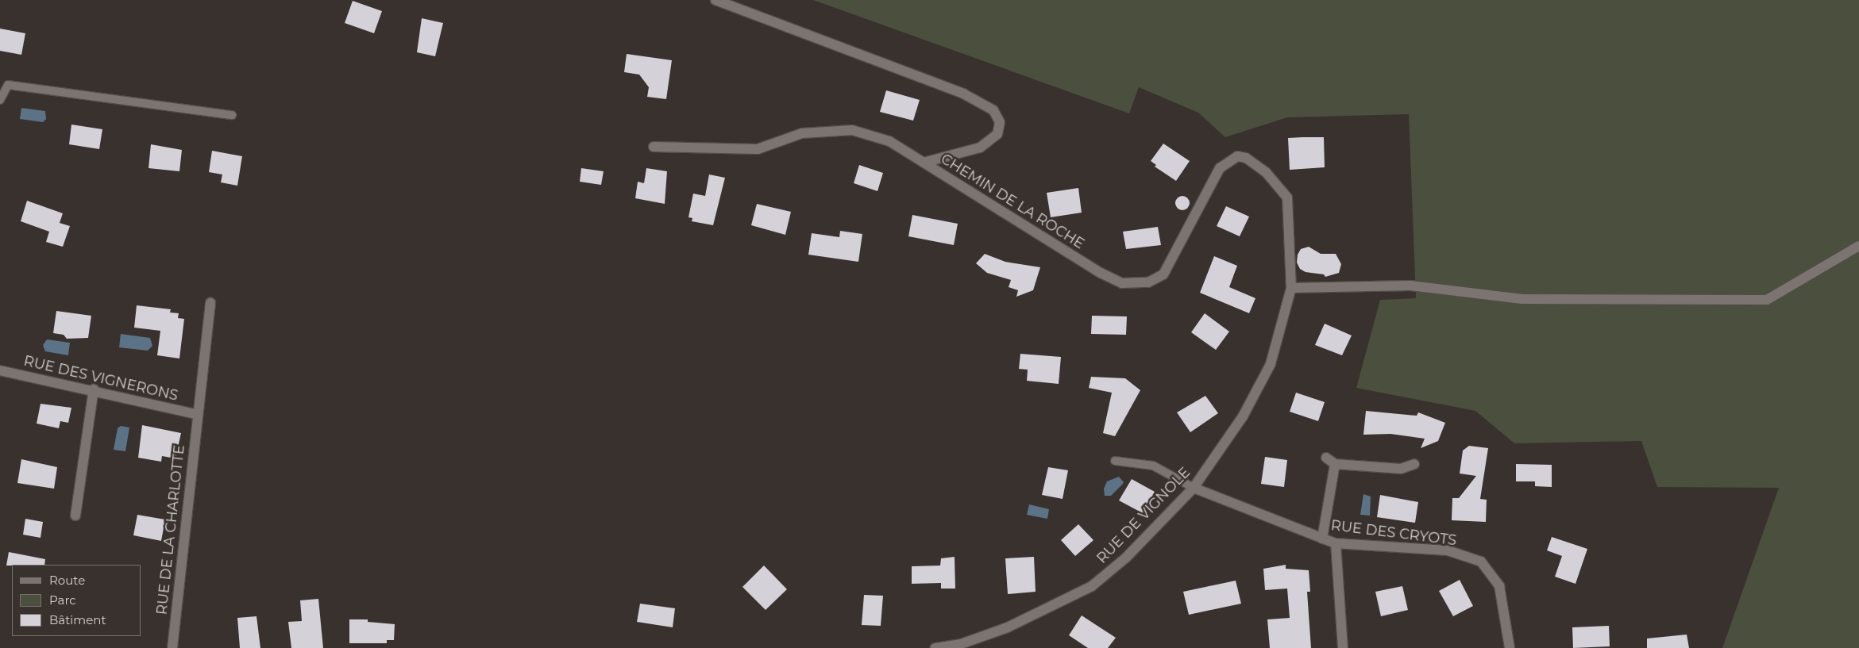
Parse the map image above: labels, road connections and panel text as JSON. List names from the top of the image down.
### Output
{
  "streets": {
    "street": [
      "CHEMIN DE LA ROCHE",
      "RUE DES VIGNERONS",
      "RUE DE VIGNOLE",
      "RUE DE LA CHARLOTTE",
      "RUE DES CRYOTS"
    ]
  },
  "crossings": [
    ["CHEMIN DE LA ROCHE", "RUE DE VIGNOLE"],
    ["RUE DES VIGNERONS", "RUE DE LA CHARLOTTE"],
    ["RUE DE VIGNOLE", "RUE DES CRYOTS"]
  ],
  "legend": ["Route", "Parc", "Bâtiment"]
}
